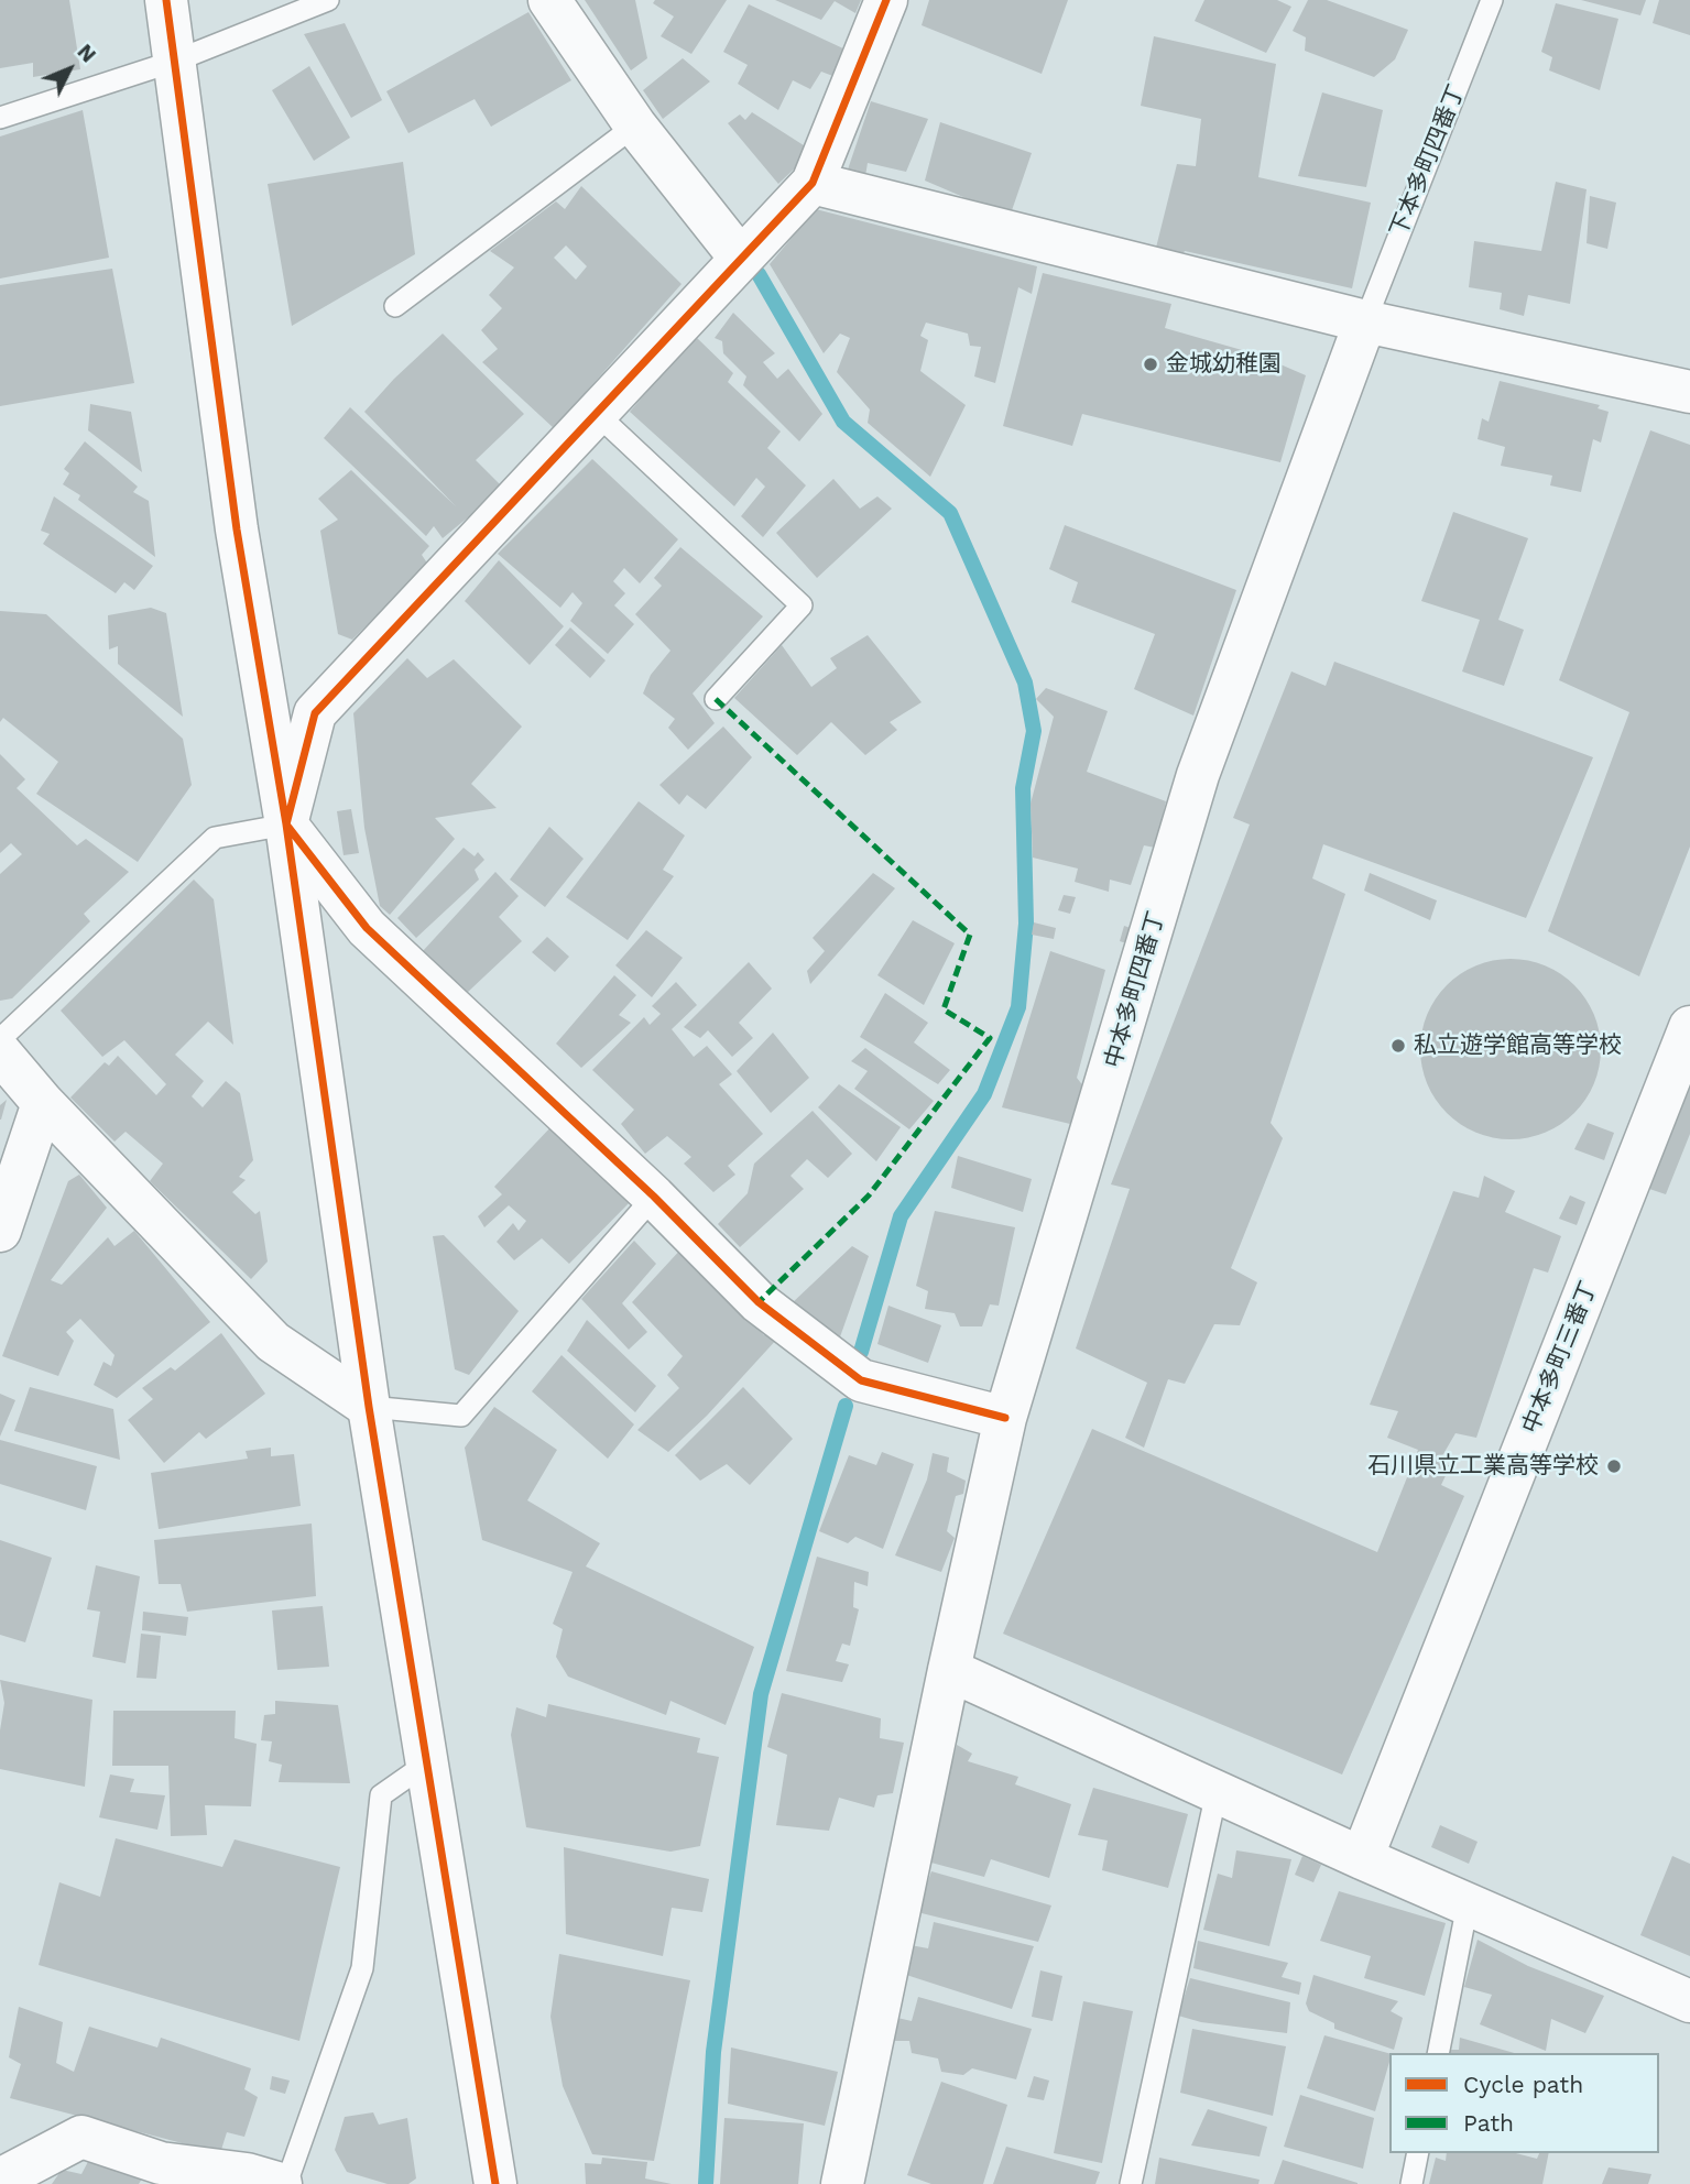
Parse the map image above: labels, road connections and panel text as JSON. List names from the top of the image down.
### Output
{
  "streets": {
    "street": ["中本多町四番丁", "中本多町三番丁"],
    "lane": ["下本多町四番丁"]
  },
  "crossings": [
    ["下本多町四番丁", "中本多町四番丁"]
  ],
  "places": ["金城幼稚園", "私立遊学館高等学校", "石川県立工業高等学校"],
  "legend": ["Cycle path", "Path"],
  "north": "top right"
}
